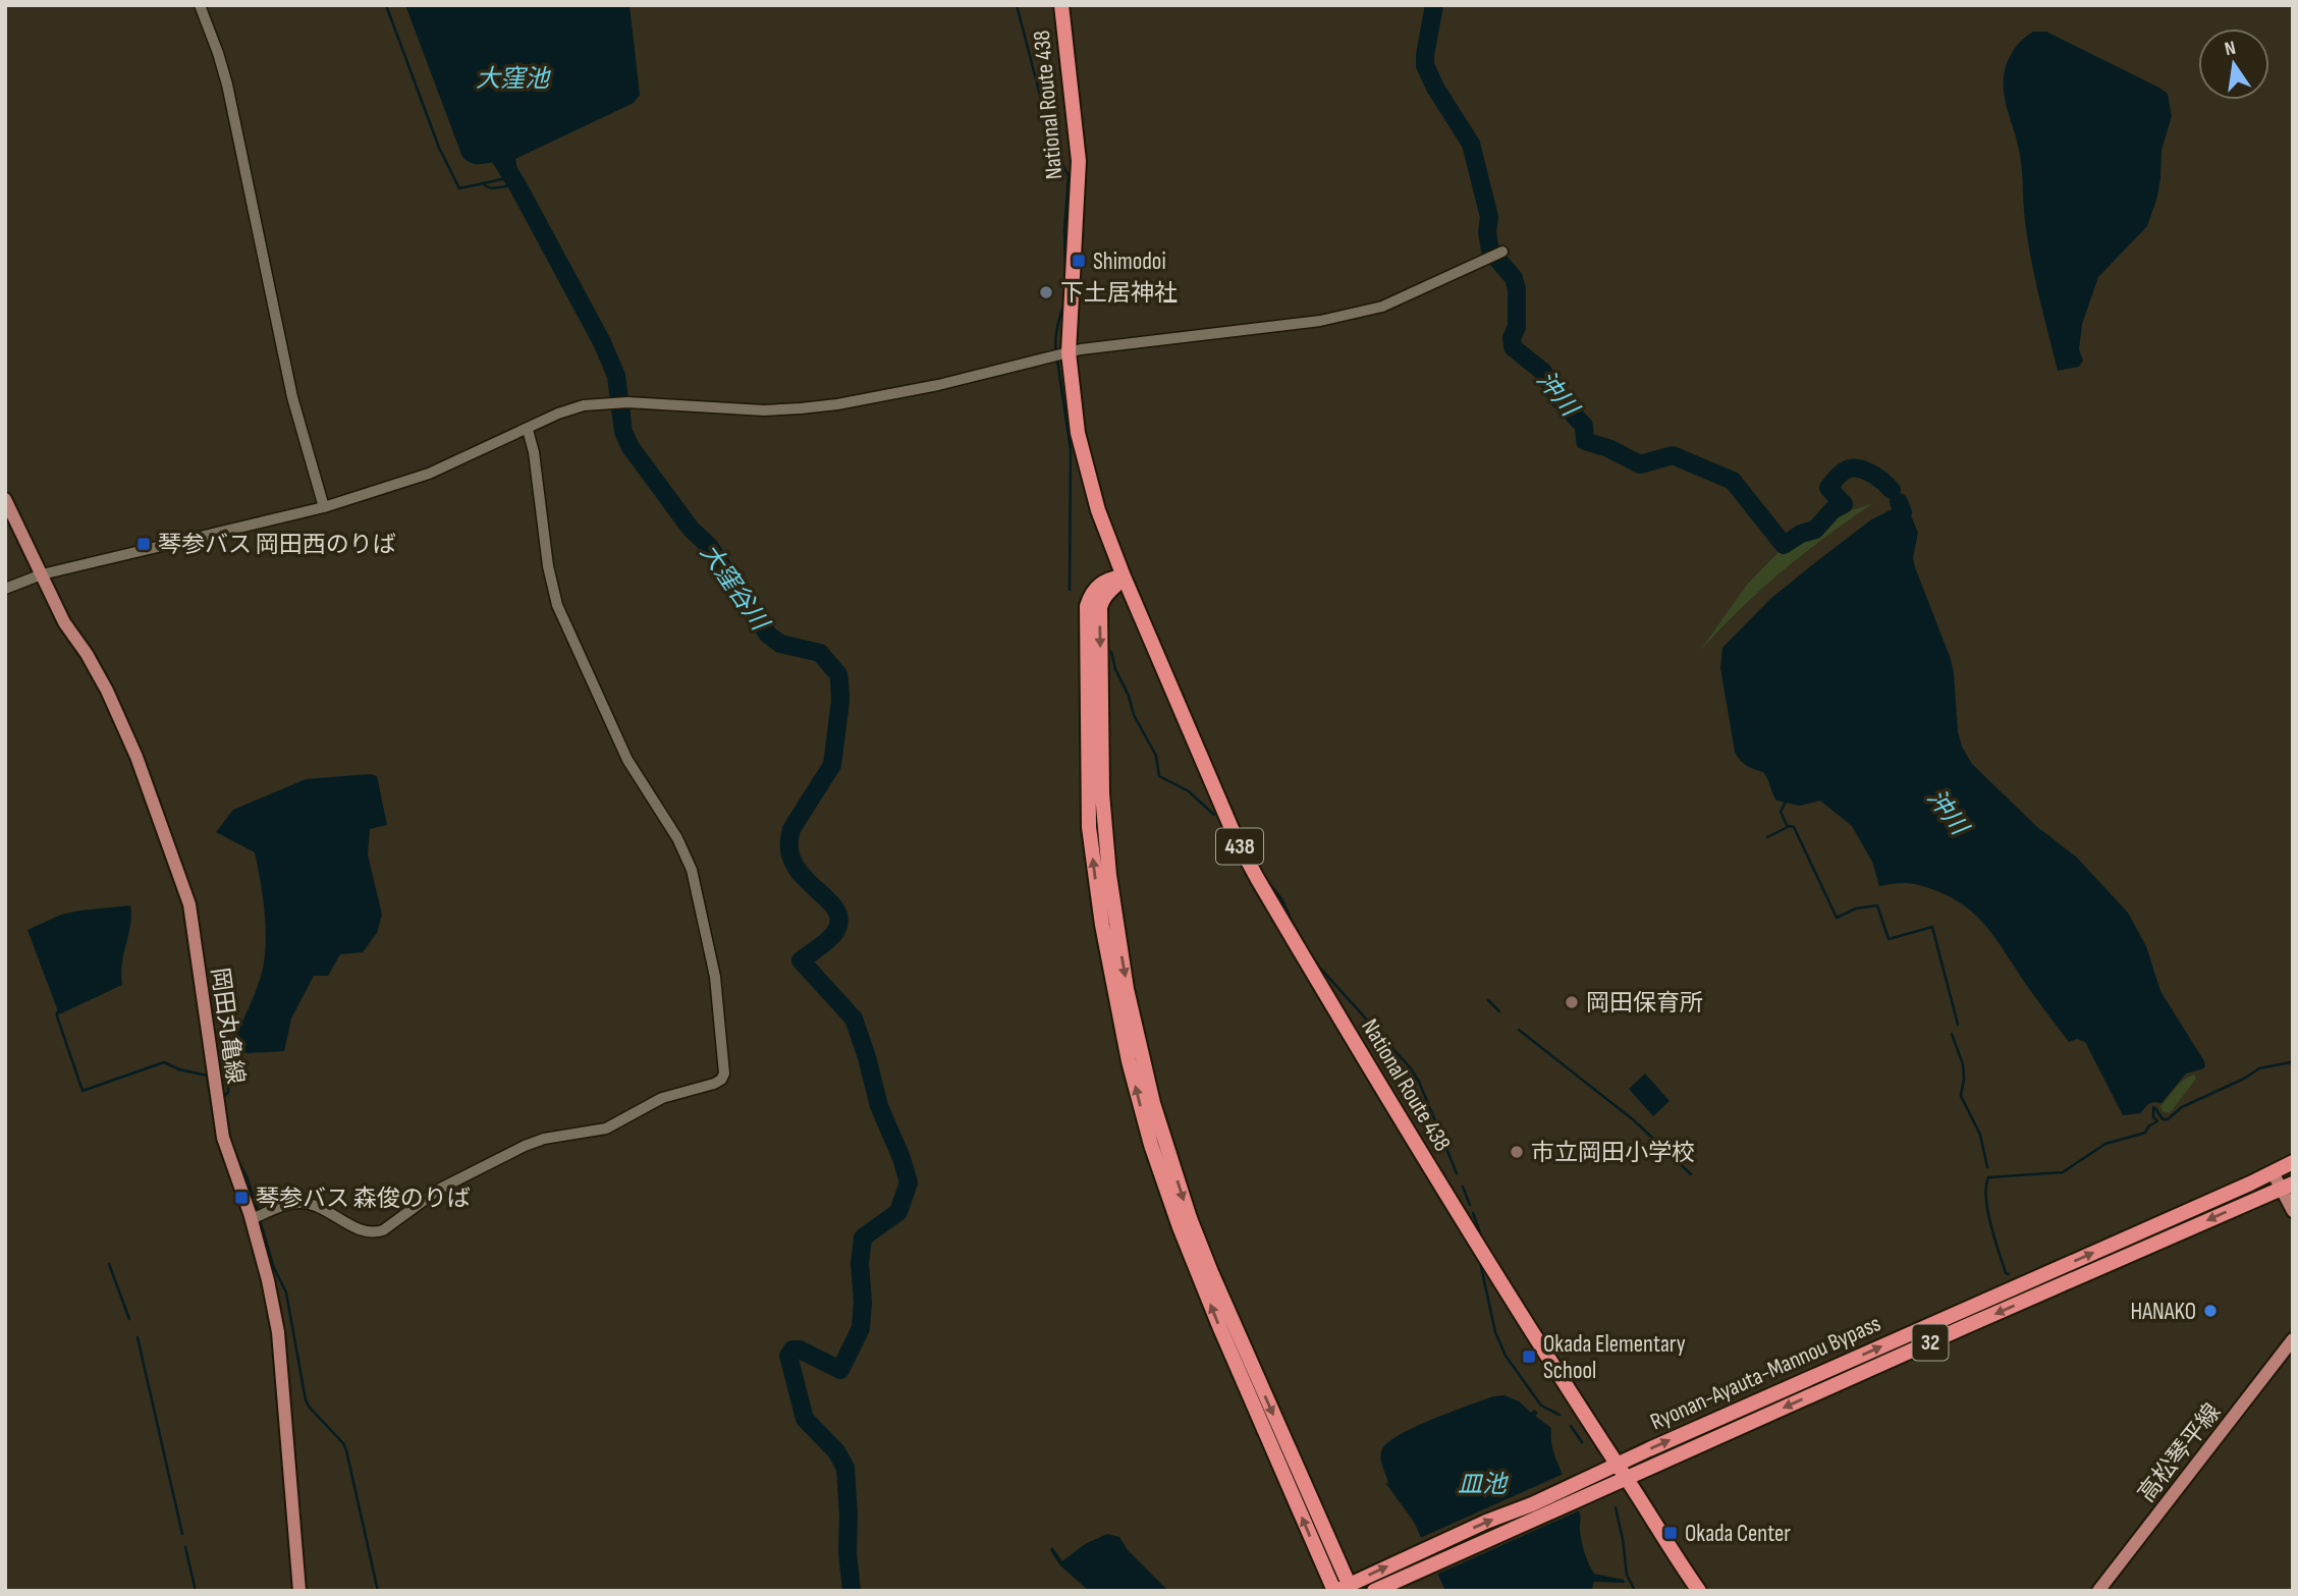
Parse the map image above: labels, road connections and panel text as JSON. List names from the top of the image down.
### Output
{
  "streets": {
    "highway": [
      "National Route 438",
      "438",
      "32",
      "Ryonan-Ayauta-Mannou Bypass"
    ],
    "main road": ["岡田丸亀線", "高松琴平線"]
  },
  "crossings": [
    ["National Route 438", "Ryonan-Ayauta-Mannou Bypass"]
  ],
  "water": [
    "大窪池",
    "沖川",
    "大窪谷川",
    "皿池"
  ],
  "places": {
    "transit": [
      "Shimodoi",
      "琴参バス 岡田西のりば",
      "琴参バス 森俊のりば",
      "Okada Elementary School",
      "Okada Center"
    ],
    "other": [
      "下土居神社",
      "岡田保育所",
      "市立岡田小学校",
      "HANAKO"
    ]
  },
  "north": "top"
}
